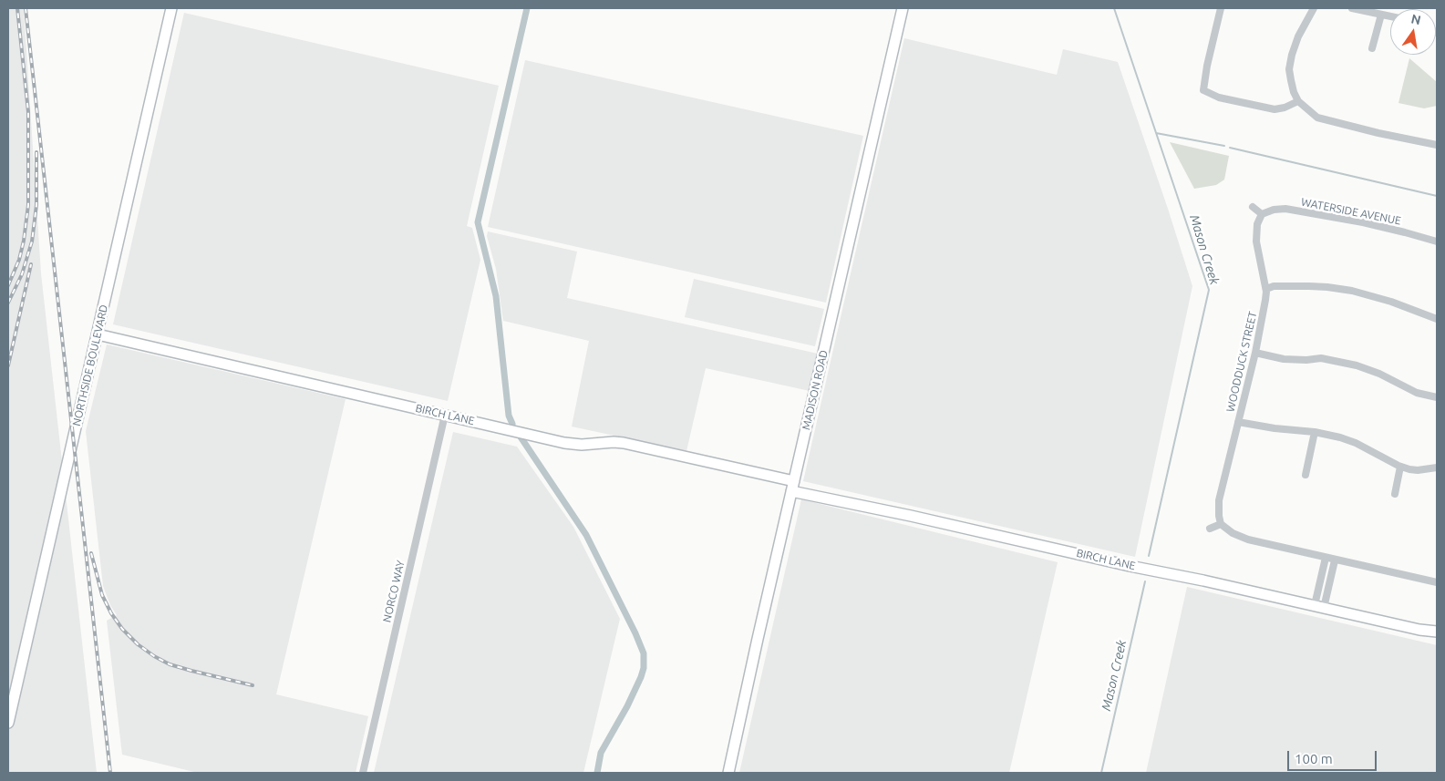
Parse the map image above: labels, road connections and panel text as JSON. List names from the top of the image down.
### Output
{
  "streets": {
    "street": [
      "WATERSIDE AVENUE",
      "WOODDUCK STREET",
      "NORTHSIDE BOULEVARD",
      "MADISON ROAD",
      "BIRCH LANE",
      "NORCO WAY"
    ]
  },
  "crossings": [
    ["WATERSIDE AVENUE", "WOODDUCK STREET"],
    ["NORTHSIDE BOULEVARD", "BIRCH LANE"],
    ["MADISON ROAD", "BIRCH LANE"],
    ["BIRCH LANE", "NORCO WAY"]
  ],
  "water": ["Mason Creek"],
  "scale_bar": "100 m",
  "north": "top"
}
